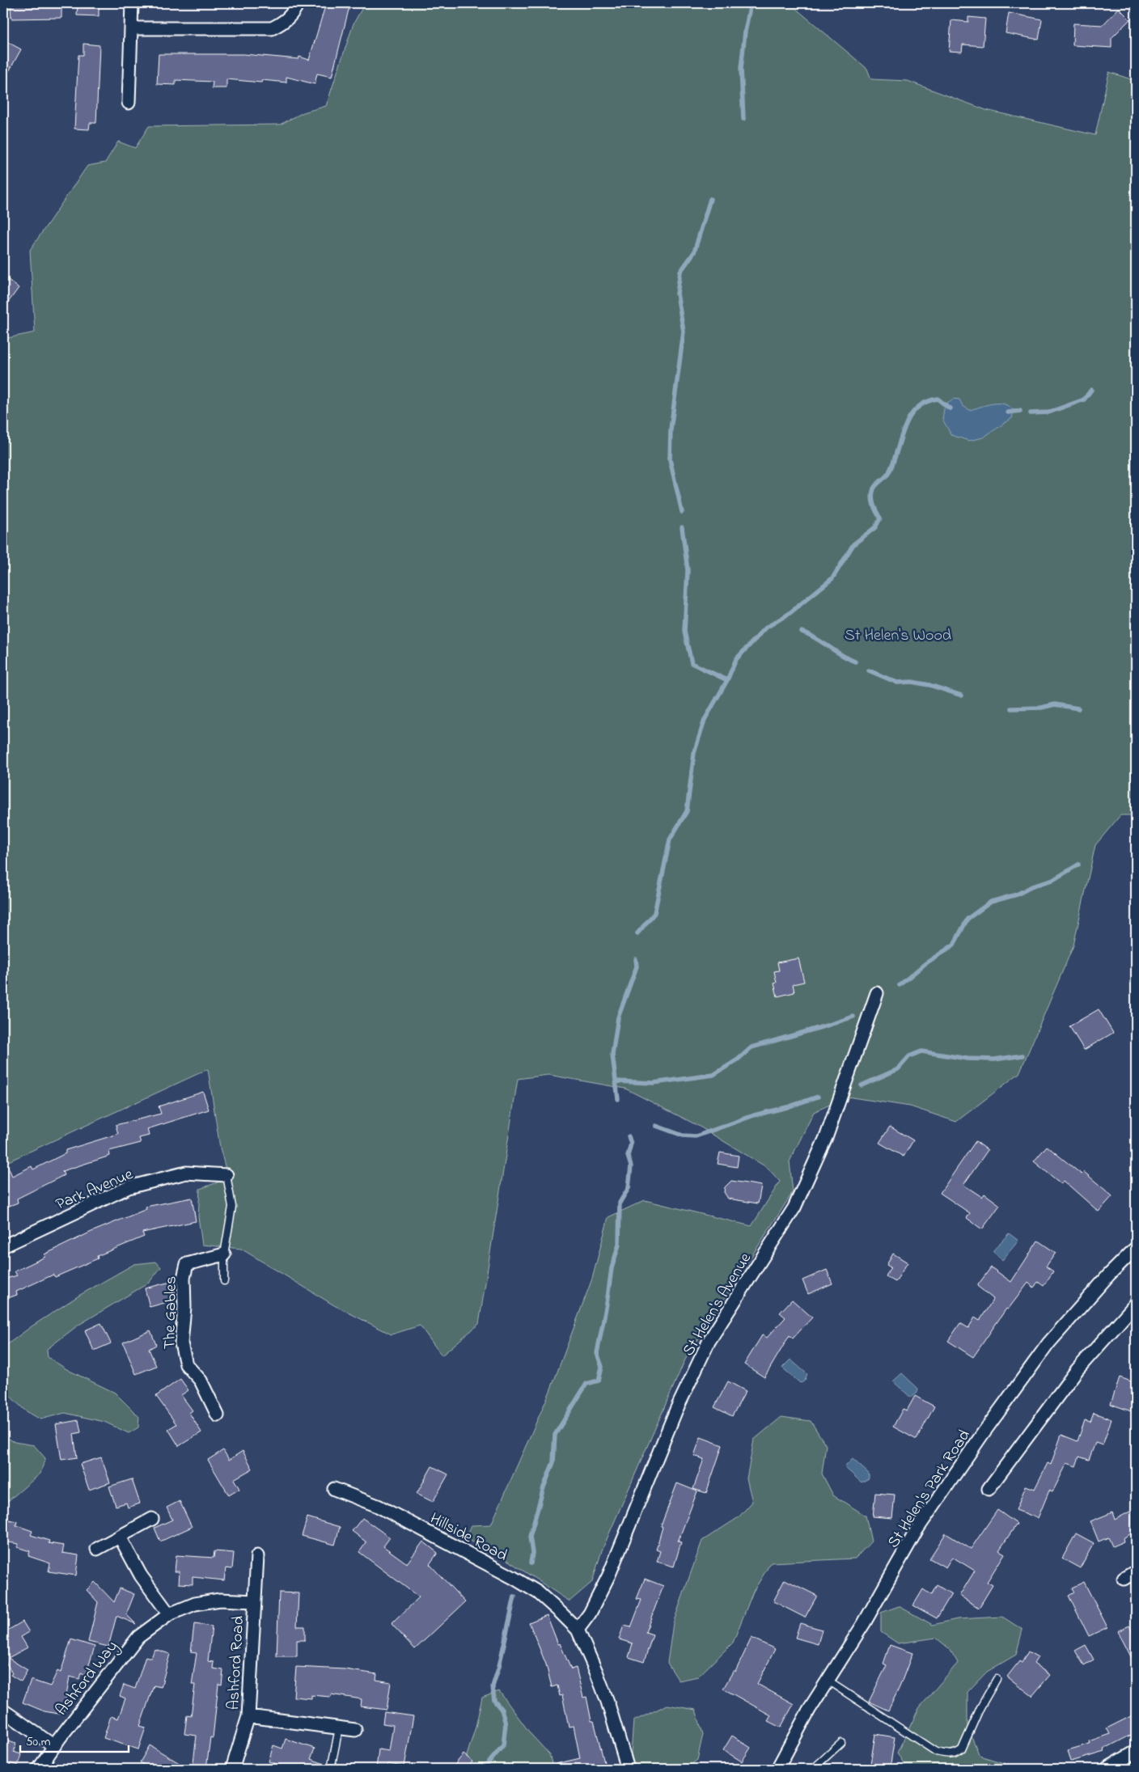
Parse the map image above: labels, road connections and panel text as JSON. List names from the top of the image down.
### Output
{
  "streets": {
    "street": [
      "Park Avenue",
      "St Helen's Avenue",
      "The Gables",
      "St Helen's Park Road",
      "Hillside Road",
      "Ashford Road",
      "Ashford Way"
    ]
  },
  "crossings": [
    ["St Helen's Avenue", "Hillside Road"],
    ["Ashford Road", "Ashford Way"]
  ],
  "parks": ["St Helen's Wood"],
  "scale_bar": "50 m"
}
